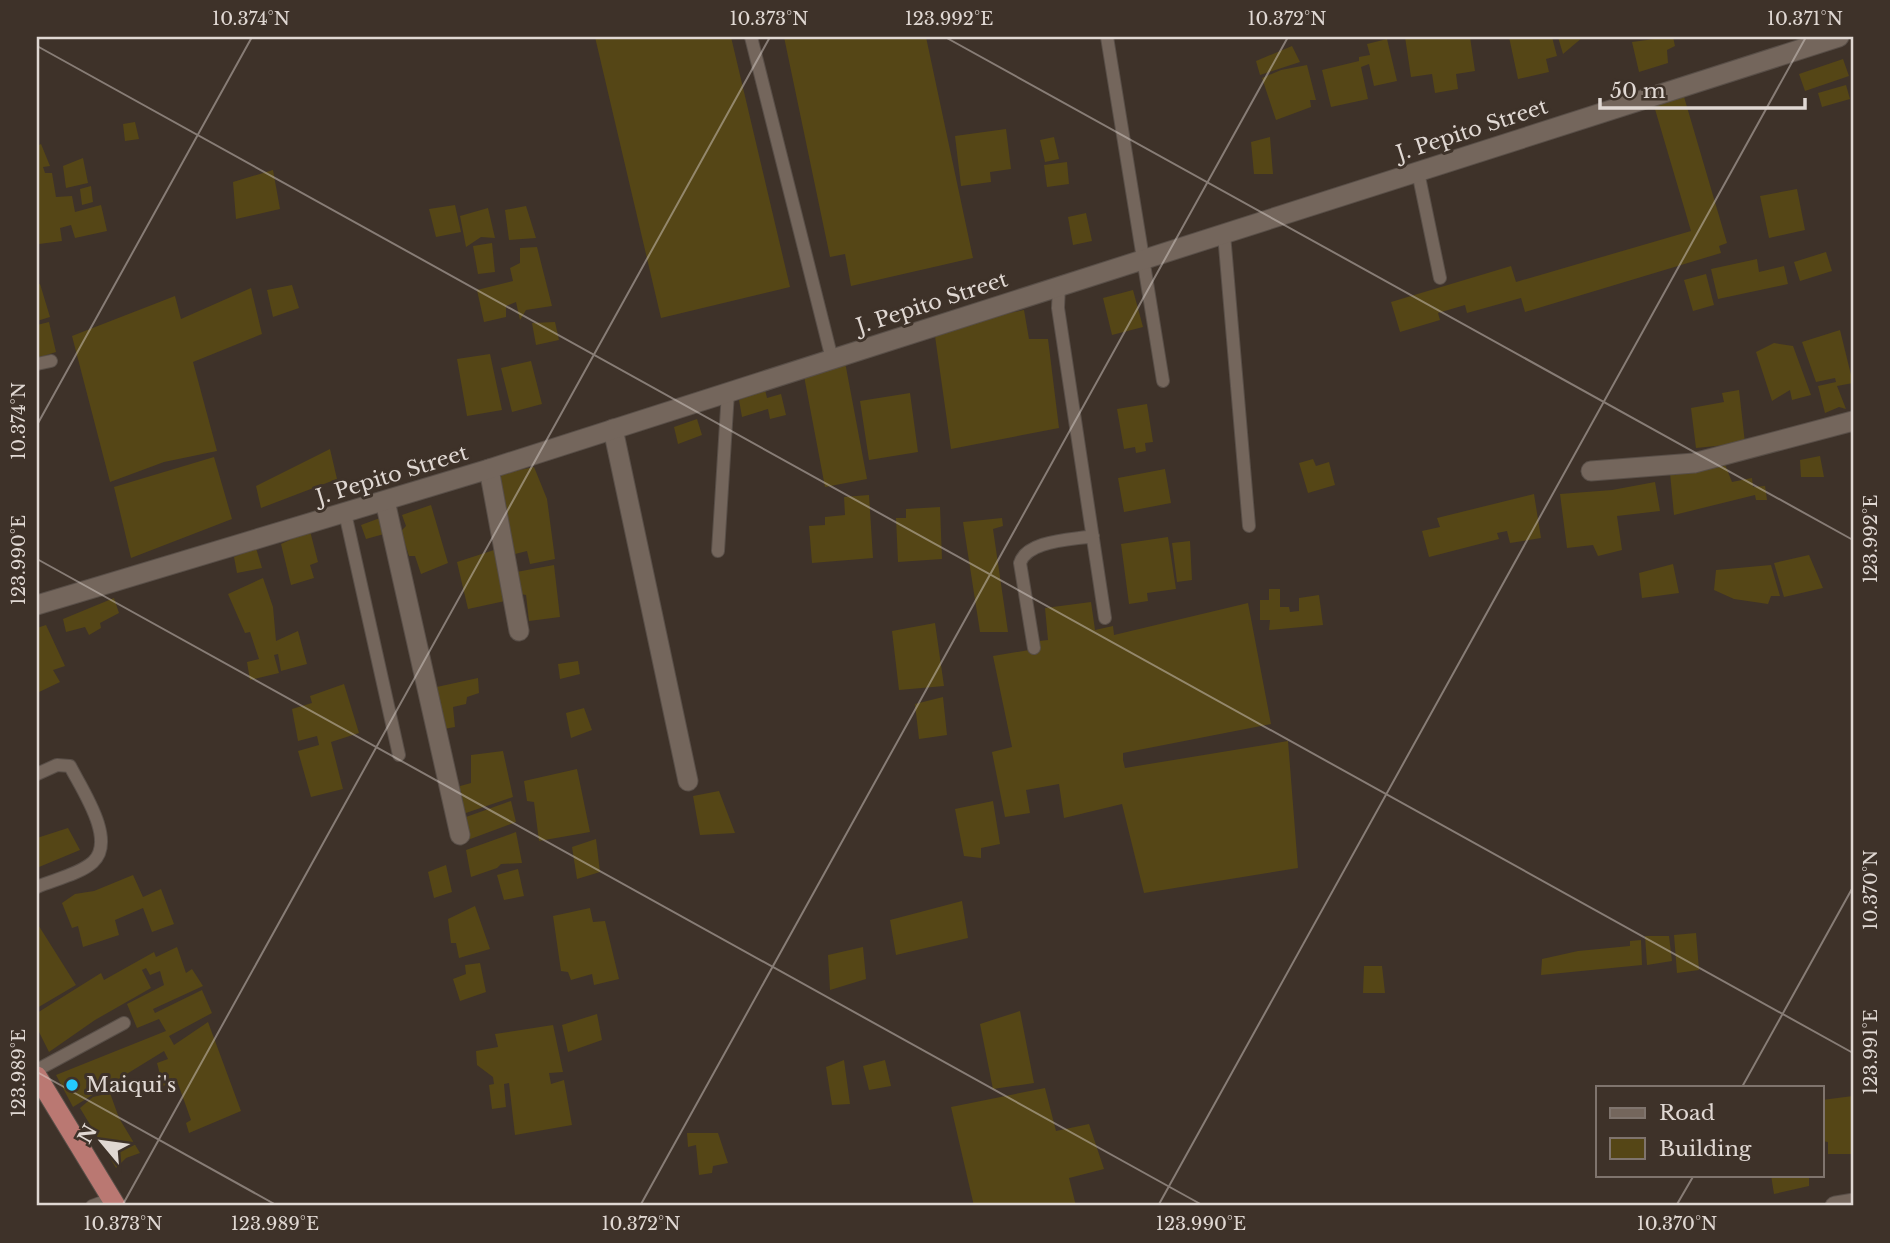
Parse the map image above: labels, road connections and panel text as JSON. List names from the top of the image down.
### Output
{
  "streets": {
    "street": ["J. Pepito Street"]
  },
  "places": ["Maiqui's"],
  "legend": ["Road", "Building"],
  "scale_bar": "50 m",
  "north": "top left",
  "coordinates": [
    "10.374°N",
    "10.373°N",
    "123.992°E",
    "10.372°N",
    "10.371°N",
    "123.990°E",
    "10.370°N",
    "123.991°E",
    "123.989°E"
  ]
}
